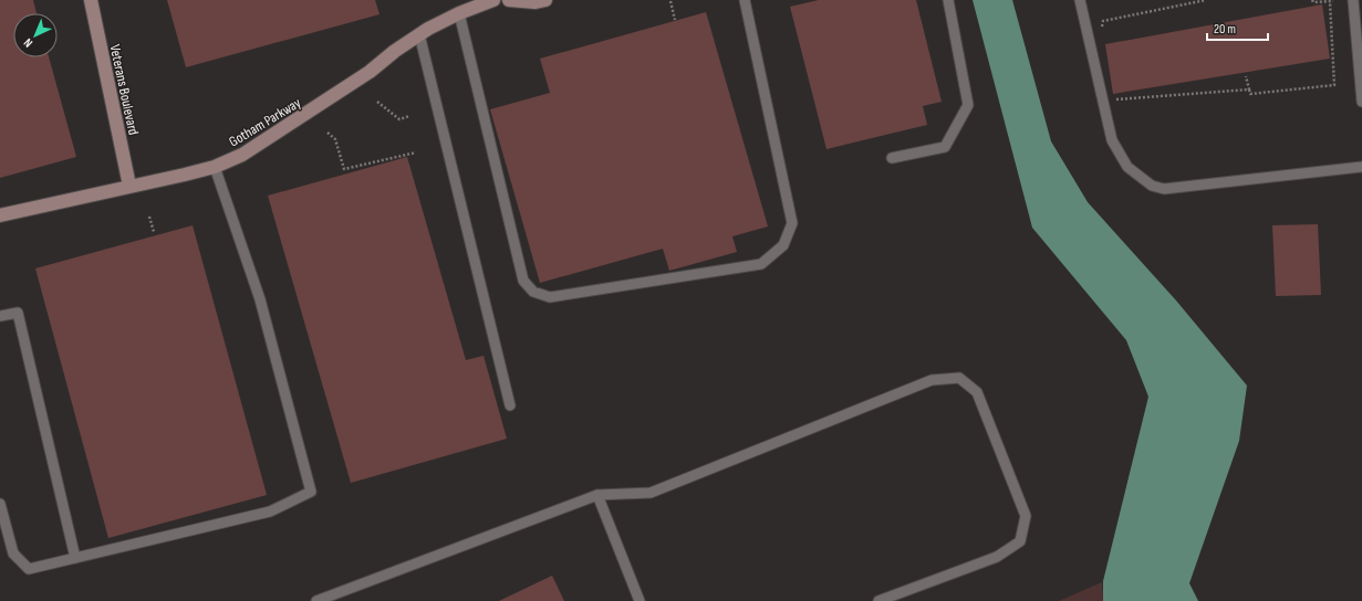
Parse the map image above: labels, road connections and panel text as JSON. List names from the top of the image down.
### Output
{
  "streets": {
    "street": ["Veterans Boulevard", "Gotham Parkway"]
  },
  "crossings": [
    ["Veterans Boulevard", "Gotham Parkway"]
  ],
  "scale_bar": "20 m",
  "north": "bottom left"
}
